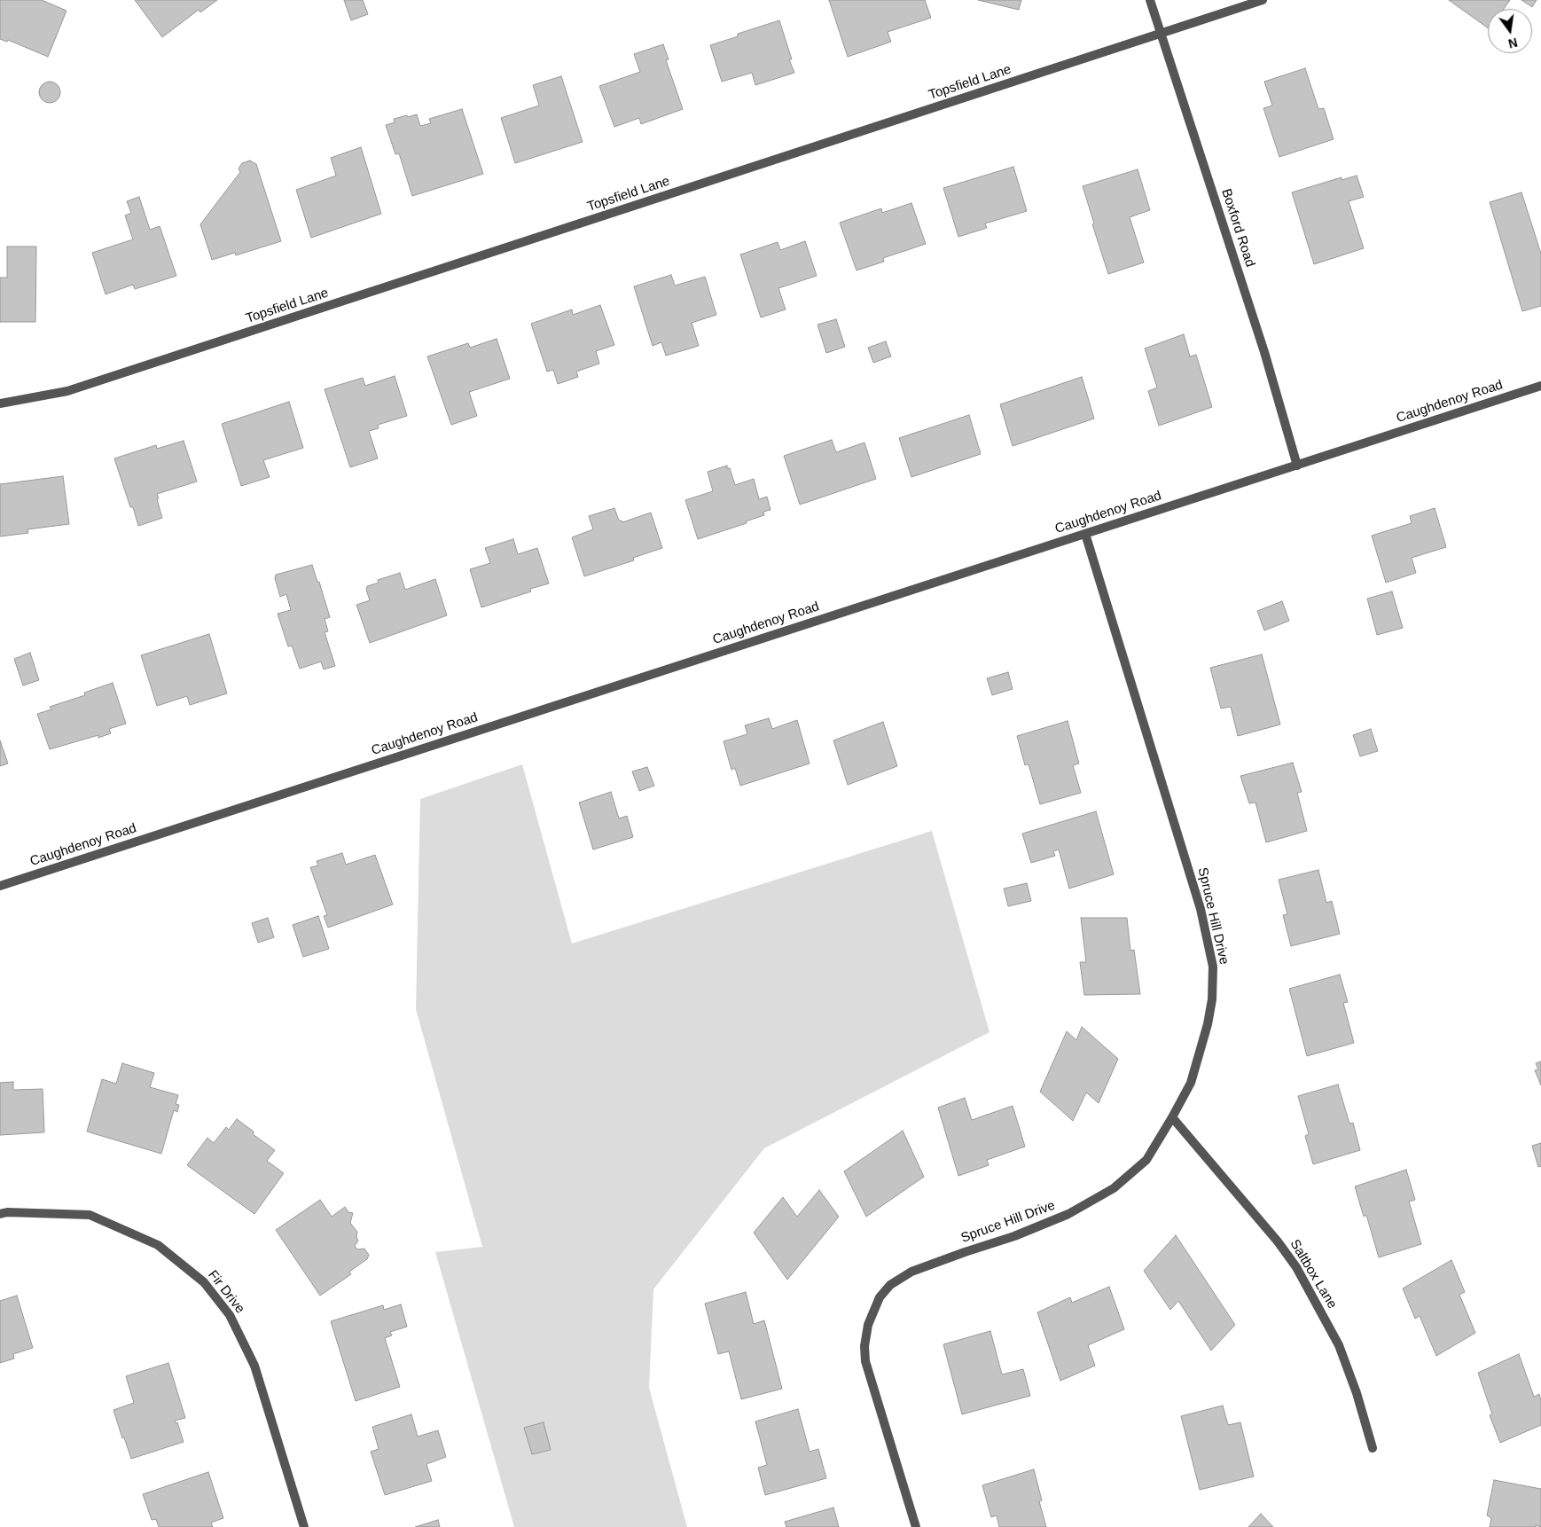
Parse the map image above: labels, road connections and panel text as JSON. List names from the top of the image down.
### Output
{
  "streets": {
    "street": [
      "Topsfield Lane",
      "Boxford Road",
      "Caughdenoy Road",
      "Spruce Hill Drive",
      "Saltbox Lane",
      "Fir Drive"
    ]
  },
  "crossings": [
    ["Topsfield Lane", "Boxford Road"],
    ["Boxford Road", "Caughdenoy Road"],
    ["Caughdenoy Road", "Spruce Hill Drive"],
    ["Spruce Hill Drive", "Saltbox Lane"]
  ],
  "north": "bottom"
}
